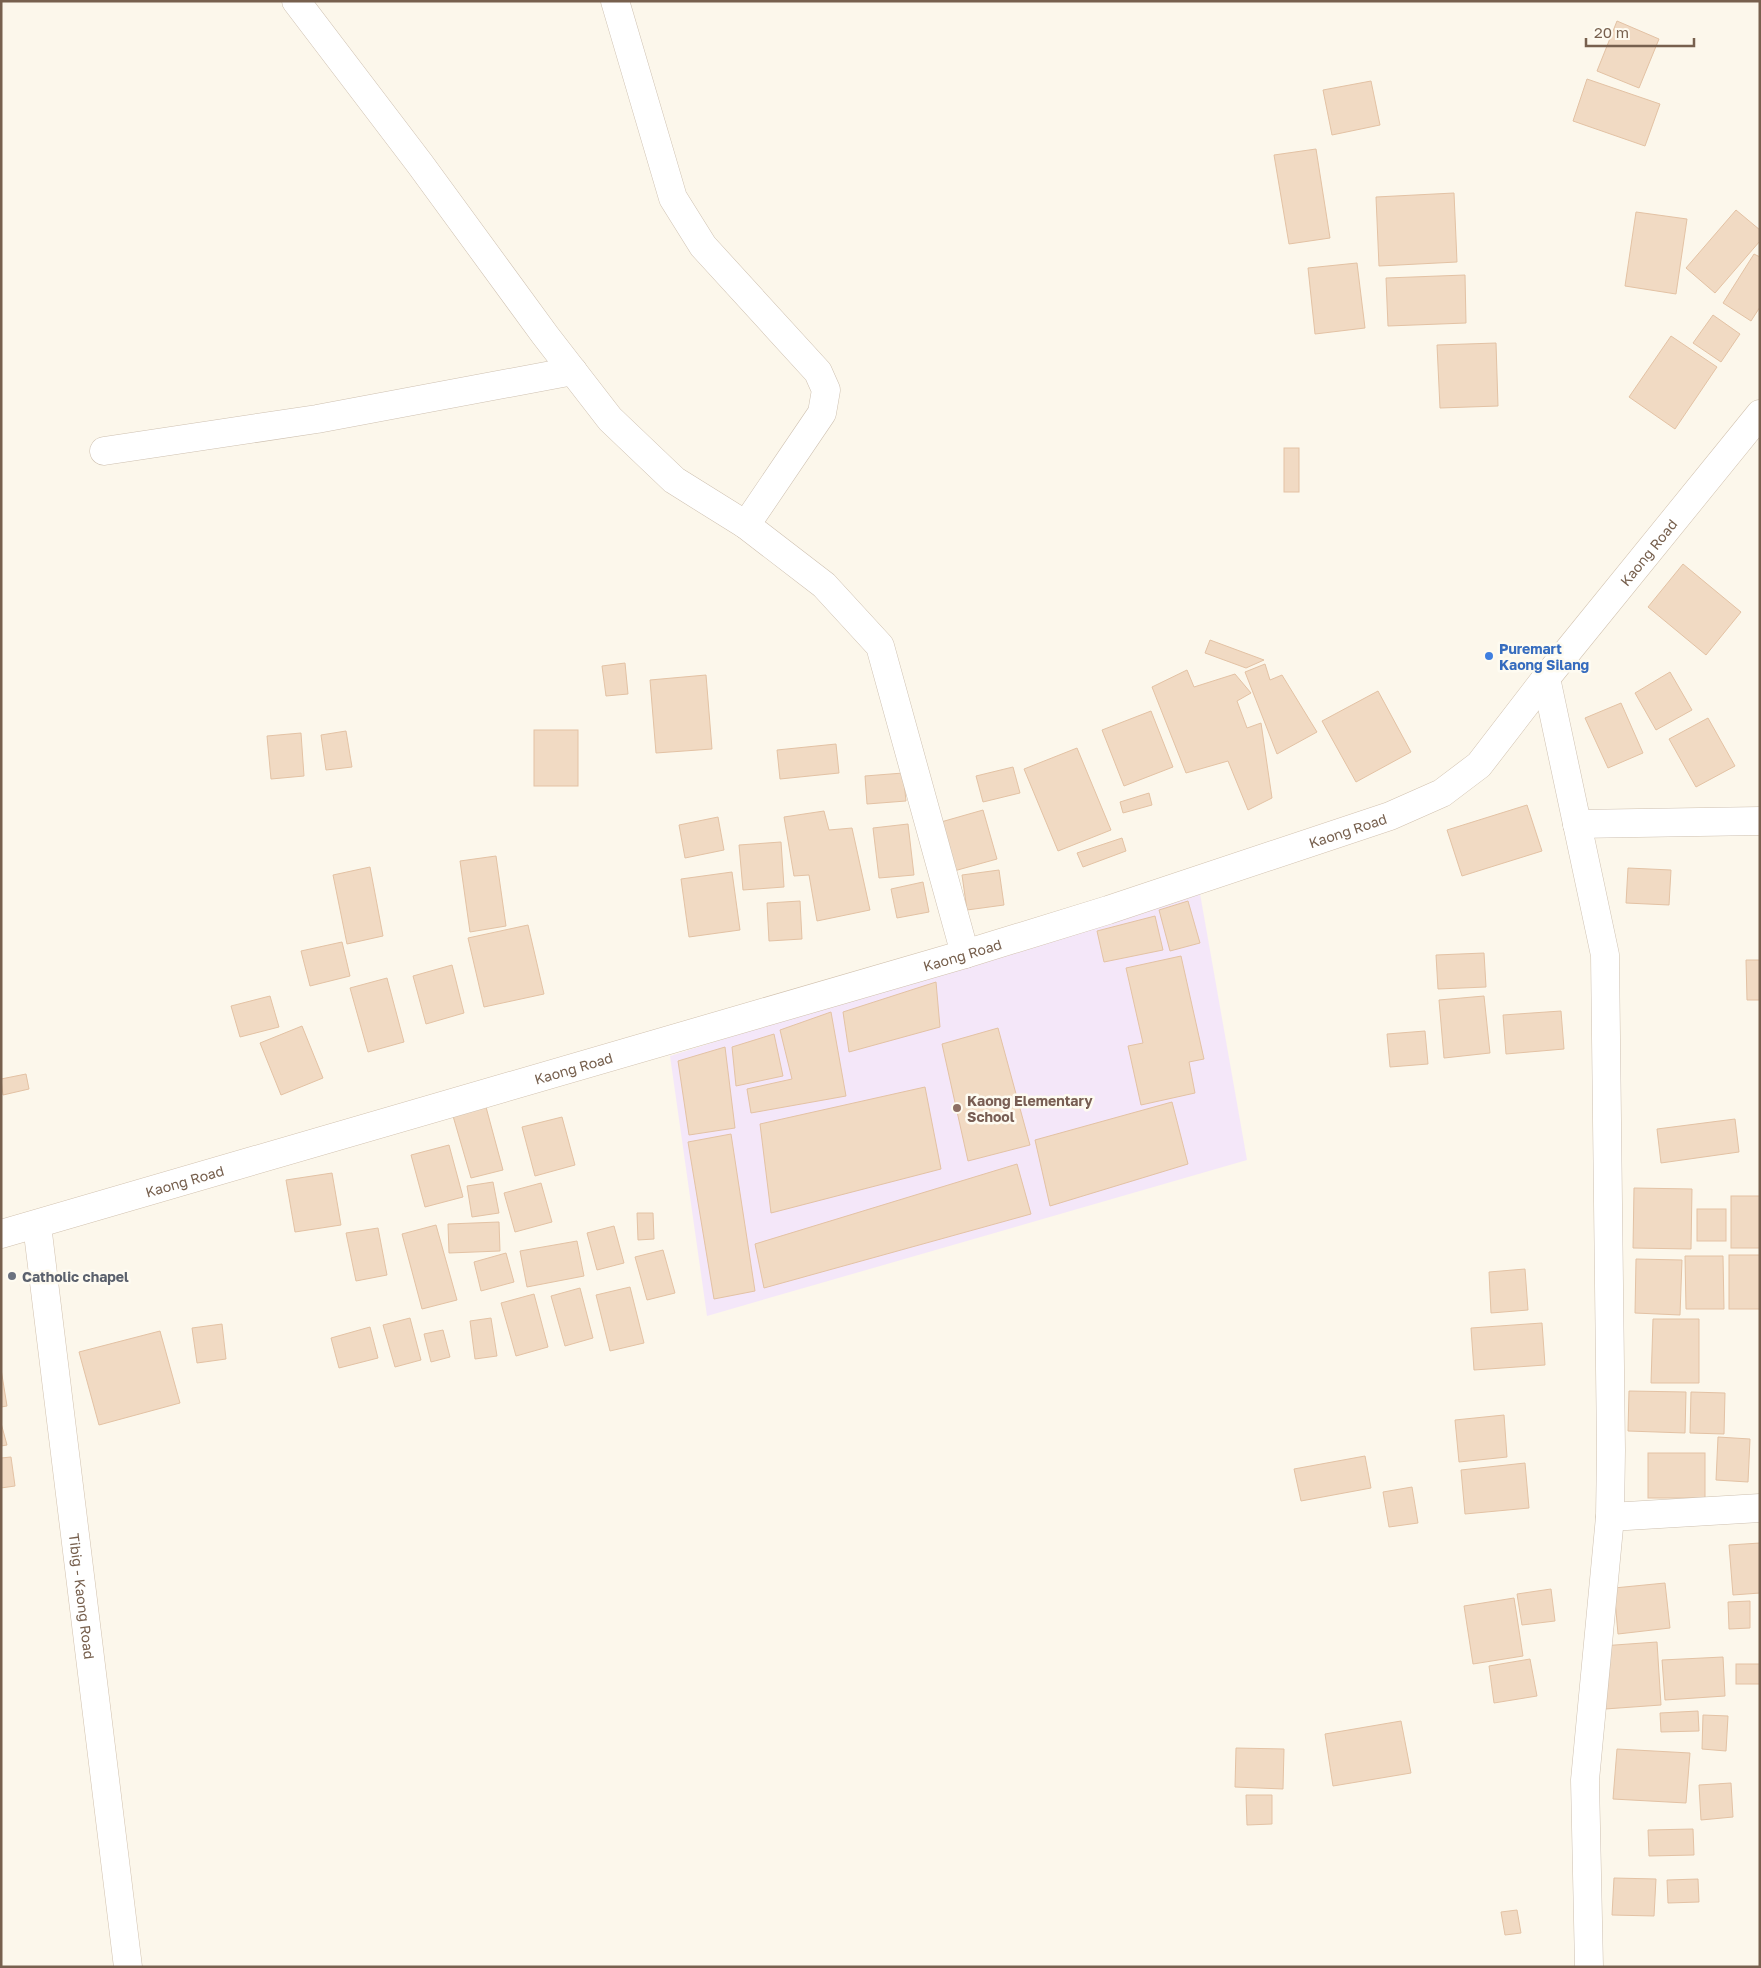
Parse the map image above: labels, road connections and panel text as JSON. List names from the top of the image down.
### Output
{
  "streets": {
    "street": ["Kaong Road", "Tibig - Kaong Road"]
  },
  "crossings": [
    ["Kaong Road", "Tibig - Kaong Road"]
  ],
  "places": ["Puremart Kaong Silang", "Kaong Elementary School", "Catholic chapel"],
  "scale_bar": "20 m"
}
